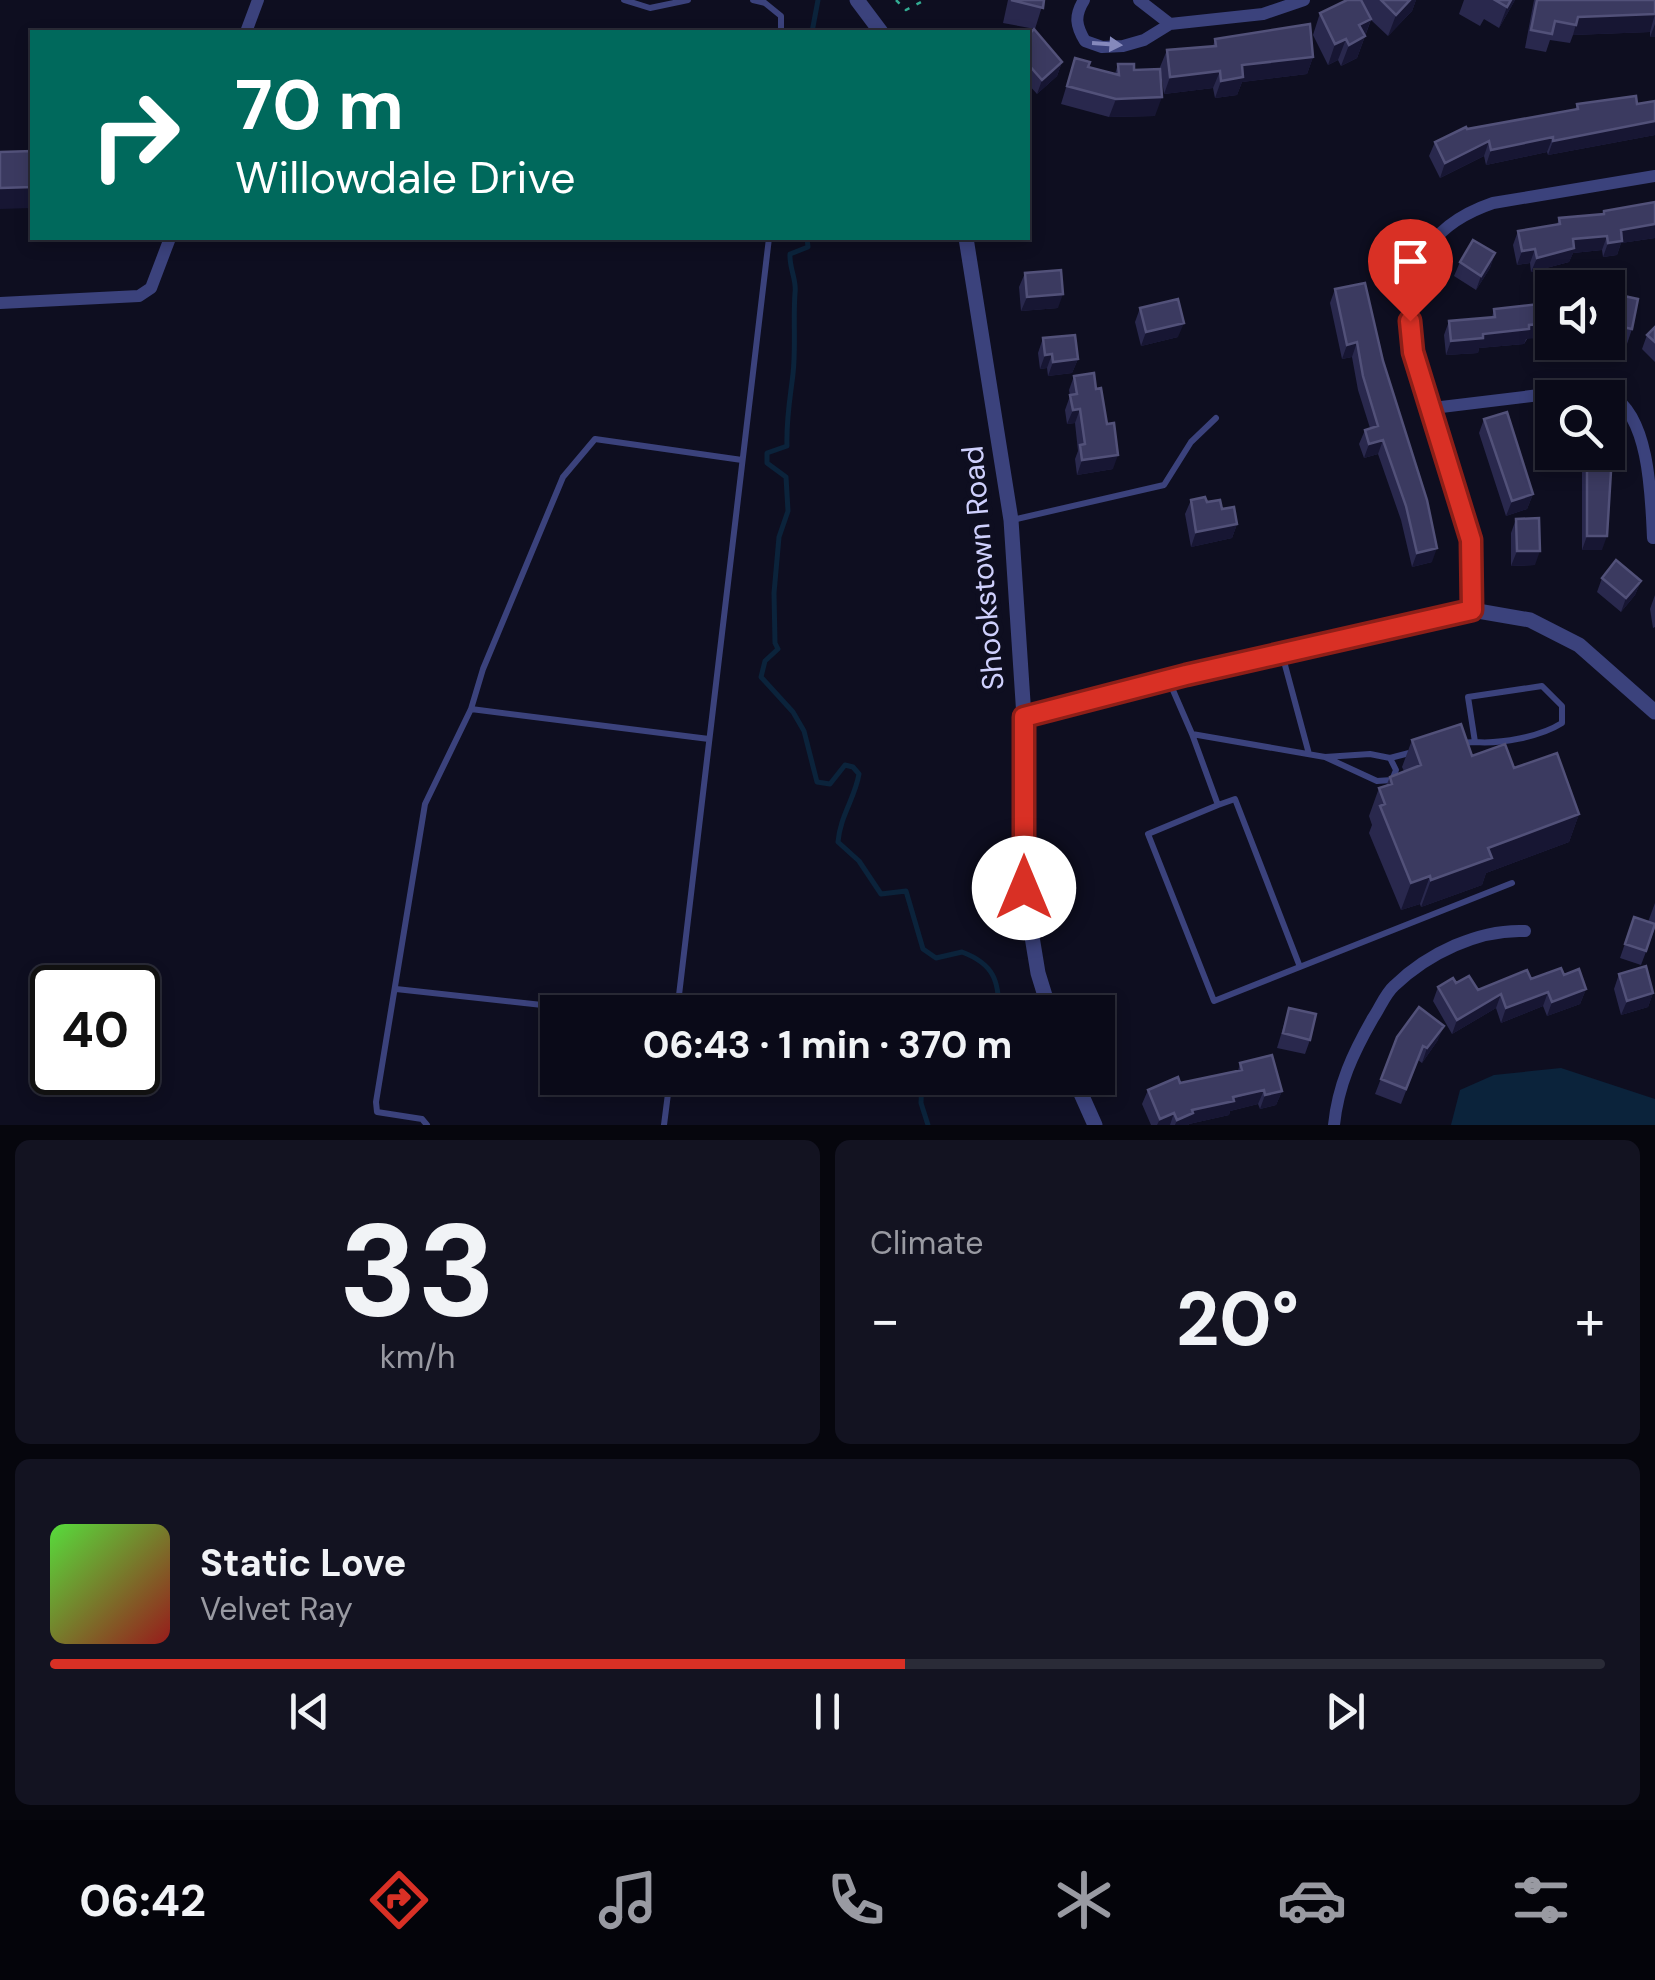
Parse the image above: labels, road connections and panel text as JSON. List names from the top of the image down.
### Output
{
  "streets": {
    "street": ["Shookstown Road"]
  },
  "page": {
    "turn": ["70 m", "Willowdale Drive"],
    "limit": "40",
    "trip": "06:43 · 1 min · 370 m",
    "tile": [
      ["33", "km/h"],
      "Climate"
    ],
    "heat": ["−", "20°", "+"],
    "song": ["Static Love", "Velvet Ray"],
    "tabs": "06:42"
  }
}
